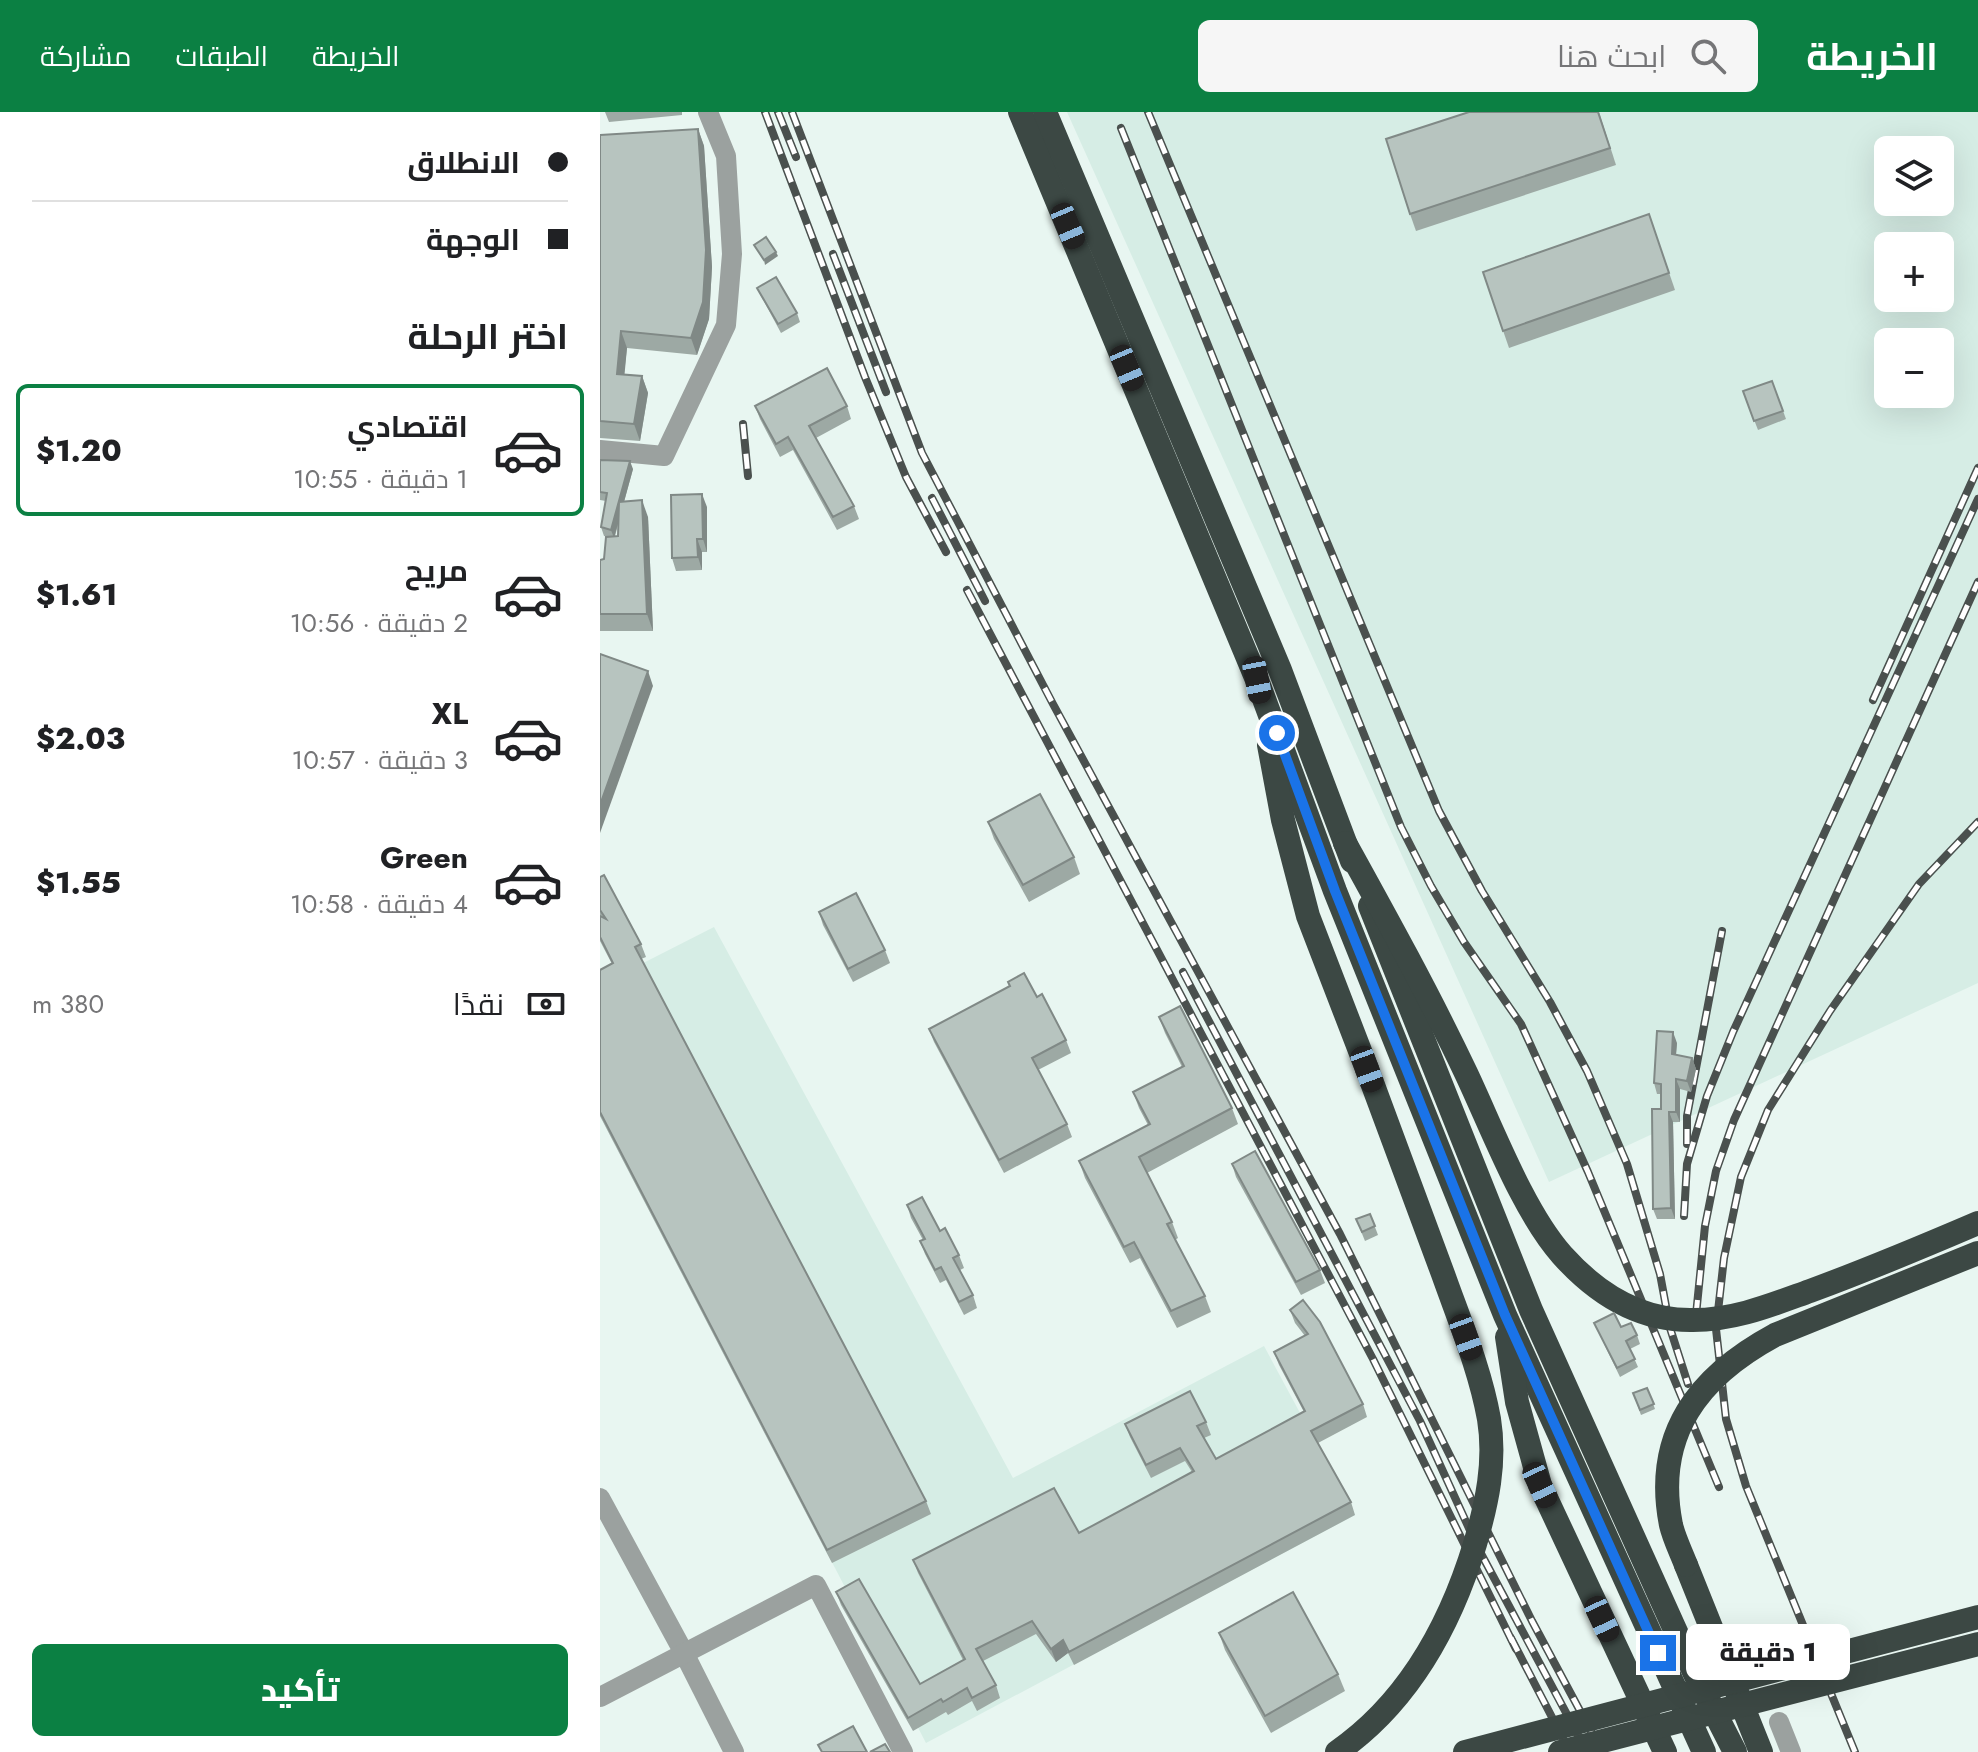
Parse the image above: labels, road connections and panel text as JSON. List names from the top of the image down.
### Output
{
  "page": {
    "header": "الخريطة",
    "search": "ابحث هنا",
    "nav": ["الخريطة", "الطبقات", "مشاركة"],
    "banner": ["الانطلاق", "الوجهة"],
    "map_buttons": ["+", "−"],
    "heading": "اختر الرحلة",
    "list": [
      {
        "name": "اقتصادي",
        "note": "1 دقيقة · 10:55",
        "value": "$1.20"
      },
      {
        "name": "مريح",
        "note": "2 دقيقة · 10:56",
        "value": "$1.61"
      },
      {
        "name": "XL",
        "note": "3 دقيقة · 10:57",
        "value": "$2.03"
      },
      {
        "name": "Green",
        "note": "4 دقيقة · 10:58",
        "value": "$1.55"
      }
    ],
    "pay": ["نقدًا", "380 m"],
    "bubble": "1 دقيقة",
    "buttons": "تأكيد"
  }
}
